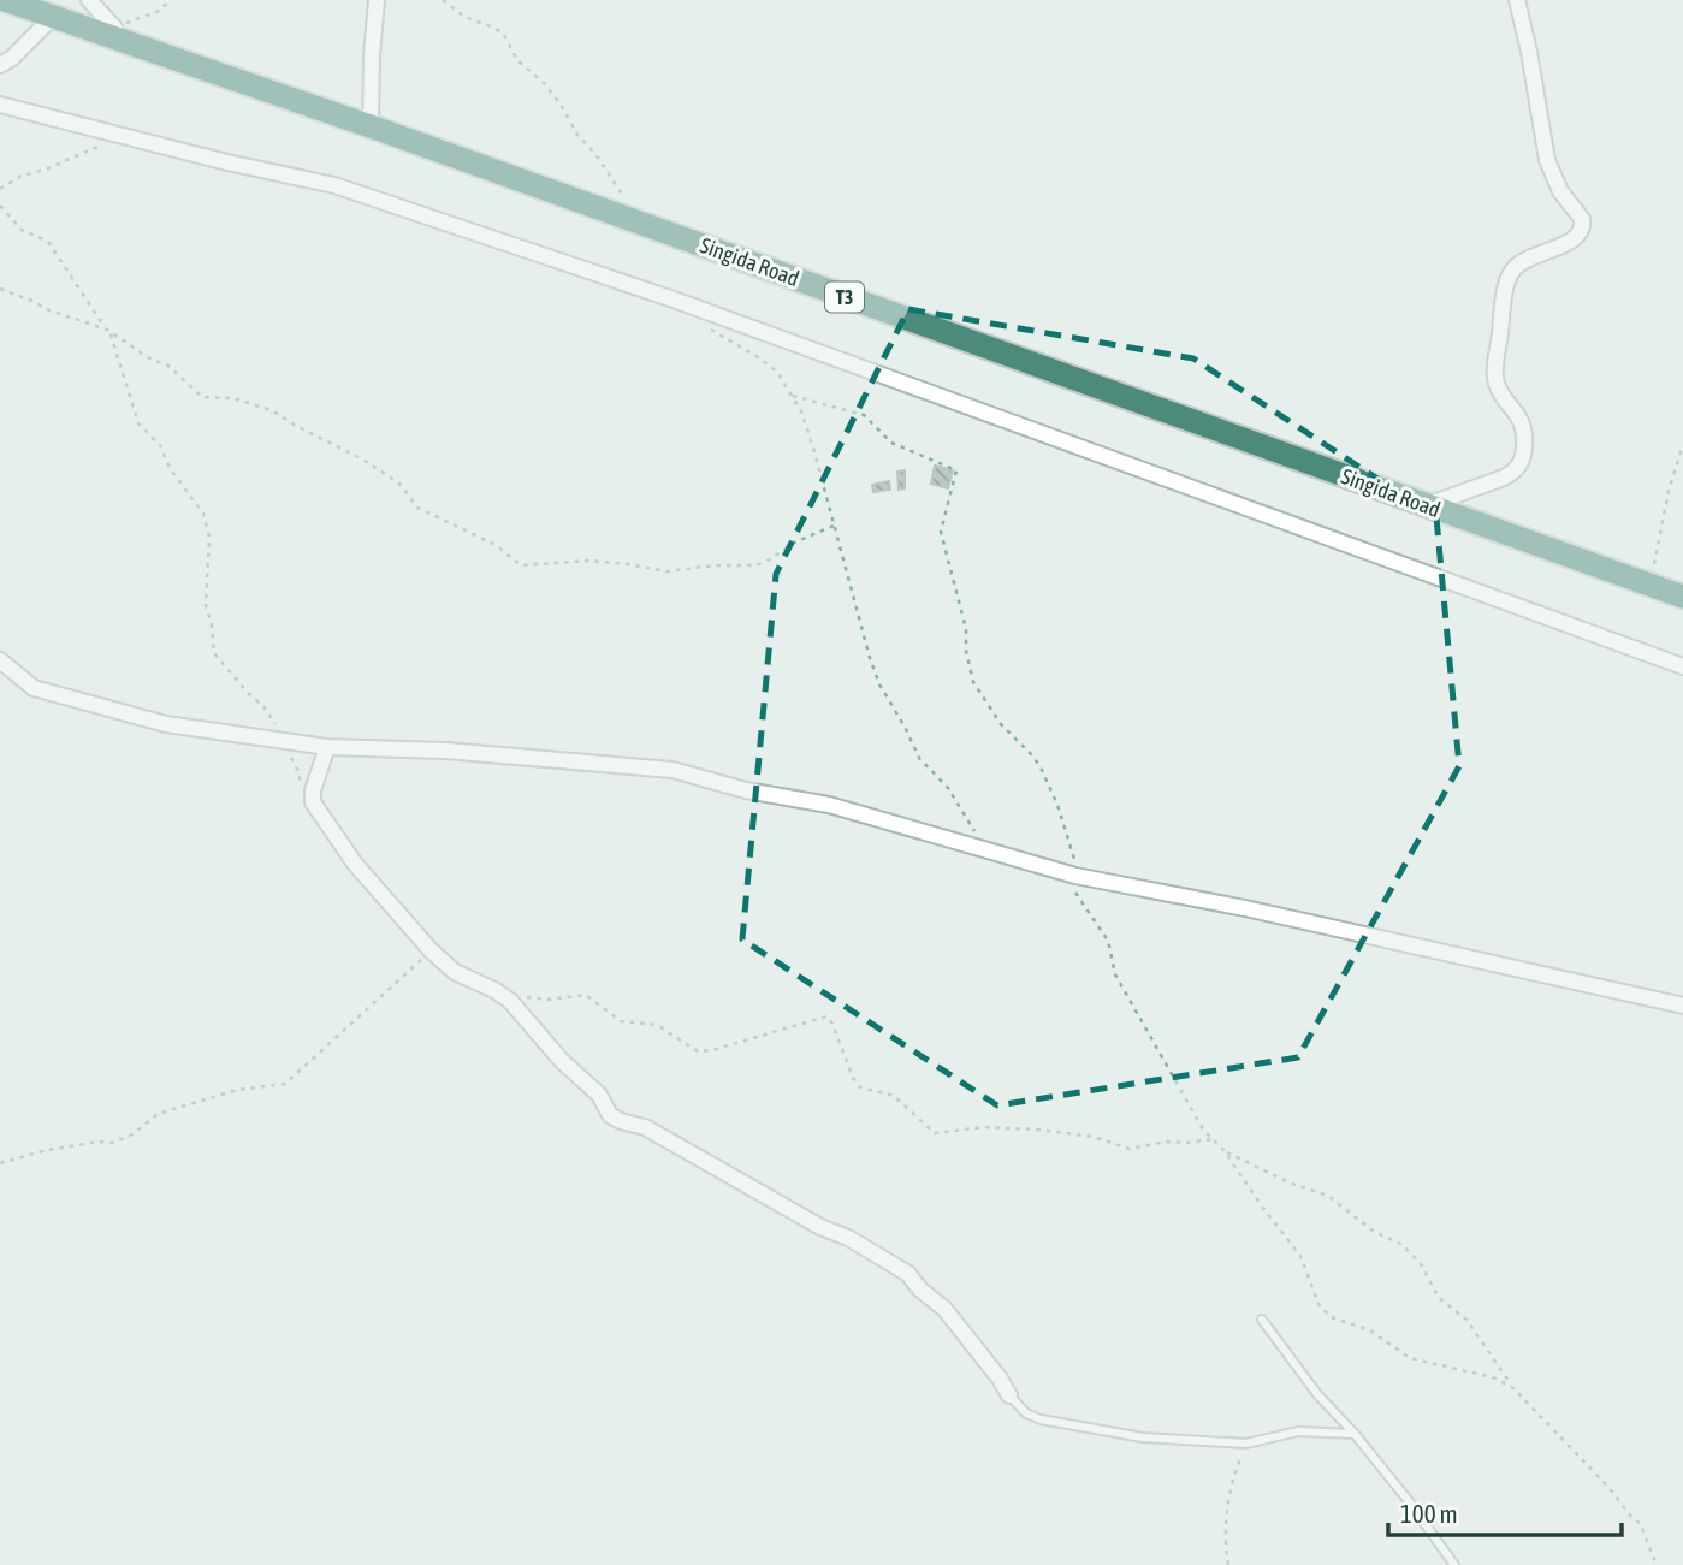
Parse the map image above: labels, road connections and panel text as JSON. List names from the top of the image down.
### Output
{
  "streets": {
    "highway": ["Singida Road", "T3"]
  },
  "scale_bar": "100 m"
}
